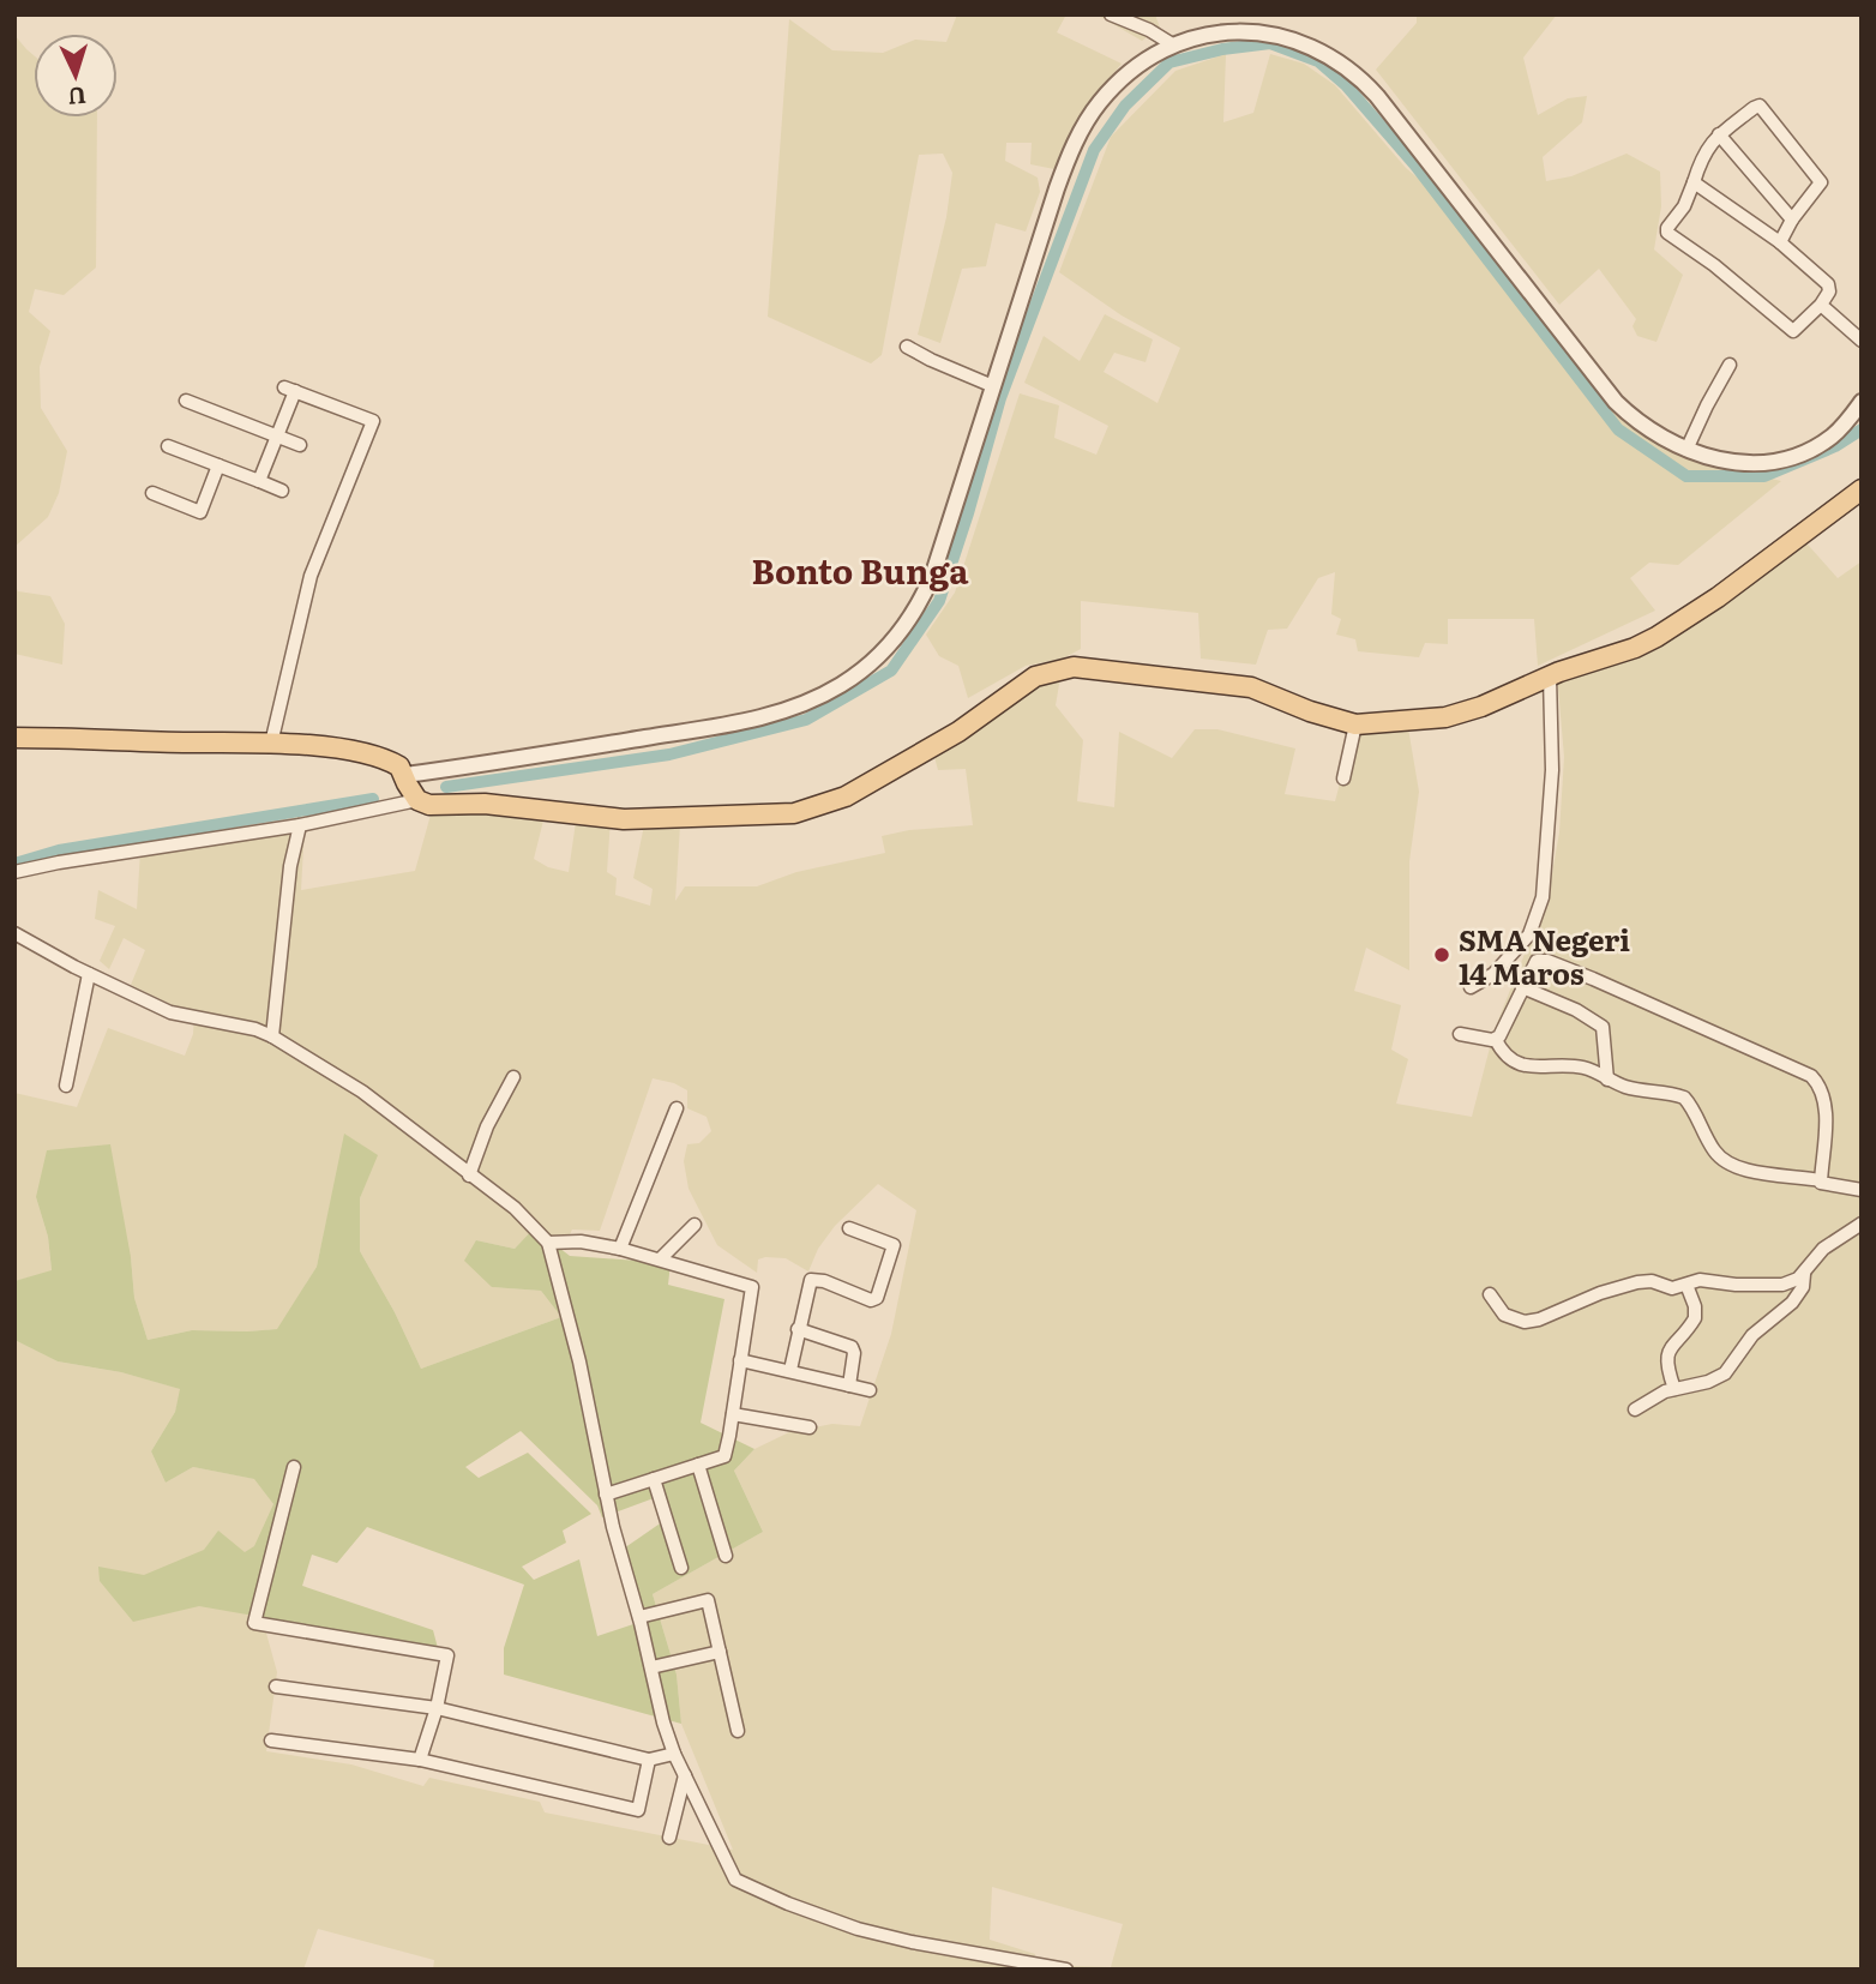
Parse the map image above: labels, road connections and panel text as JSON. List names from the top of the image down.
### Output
{
  "districts": ["Bonto Bunga"],
  "places": ["SMA Negeri 14 Maros"],
  "north": "bottom"
}
